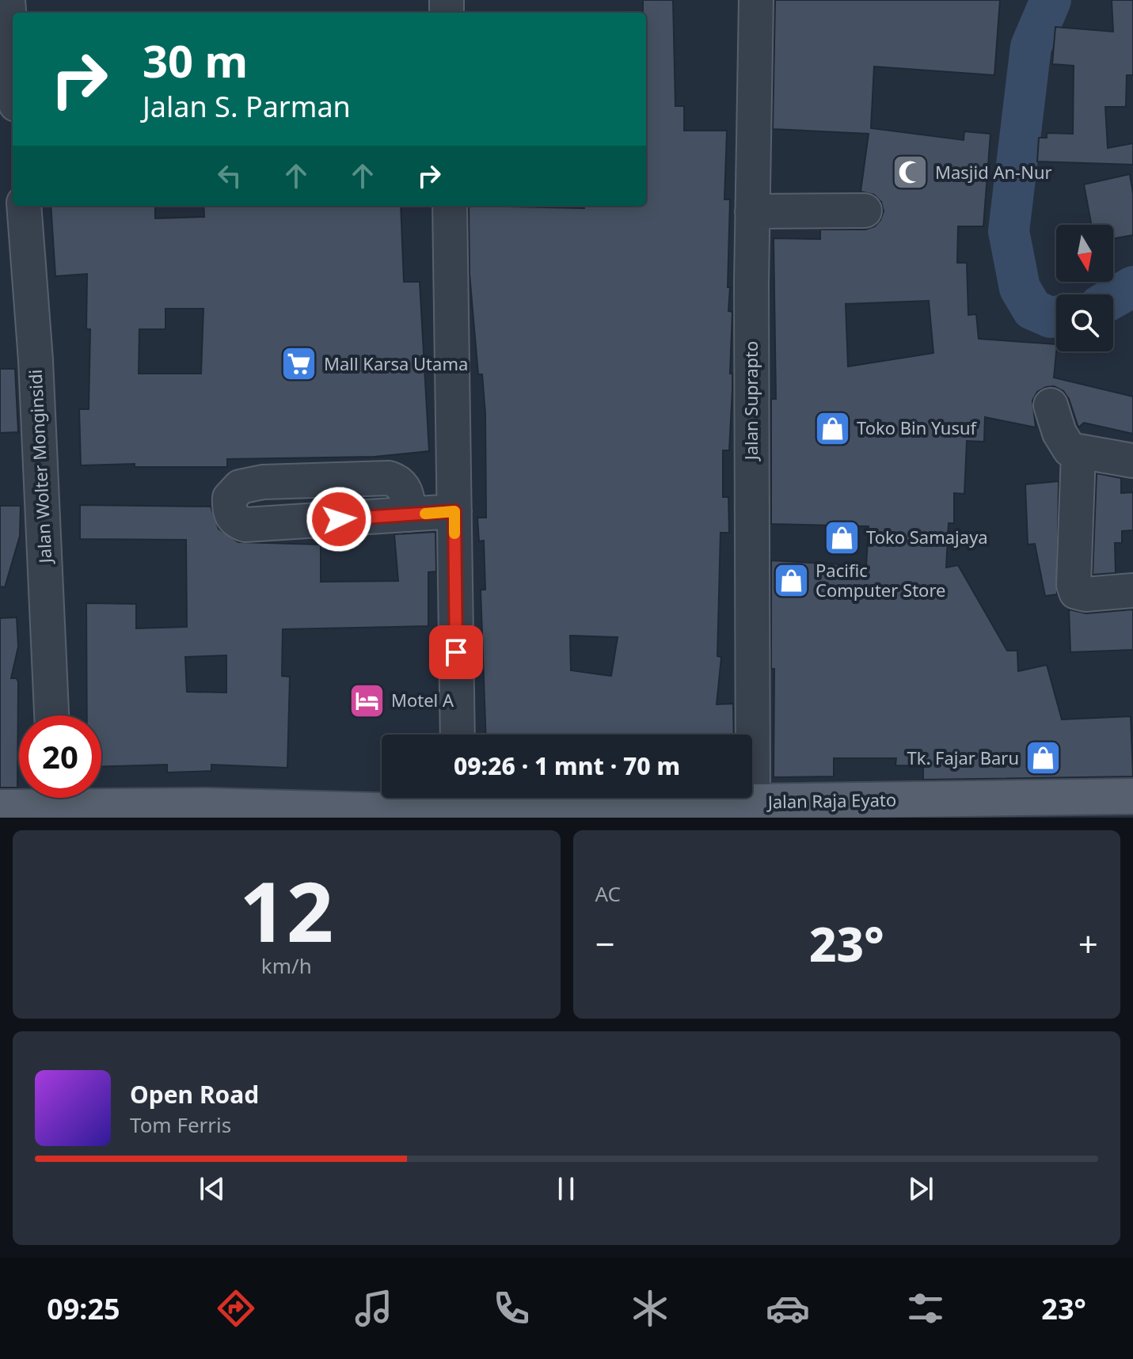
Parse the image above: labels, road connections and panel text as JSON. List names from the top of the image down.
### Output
{
  "streets": {
    "main road": ["Jalan Raja Eyato"],
    "street": ["Jalan Suprapto", "Jalan Wolter Monginsidi"]
  },
  "crossings": [
    ["Jalan Suprapto", "Jalan Raja Eyato"]
  ],
  "places": {
    "mosque": ["Masjid An-Nur"],
    "supermarket": ["Mall Karsa Utama"],
    "shop": [
      "Toko Bin Yusuf",
      "Toko Samajaya",
      "Pacific Computer Store",
      "Tk. Fajar Baru"
    ],
    "hotel": ["Motel A"]
  },
  "north": "bottom",
  "page": {
    "turn": ["30 m", "Jalan S. Parman"],
    "limit": "20",
    "trip": "09:26 · 1 mnt · 70 m",
    "tile": [
      ["12", "km/h"],
      "AC"
    ],
    "heat": ["−", "23°", "+"],
    "song": ["Open Road", "Tom Ferris"],
    "tabs": ["09:25", "23°"]
  }
}
